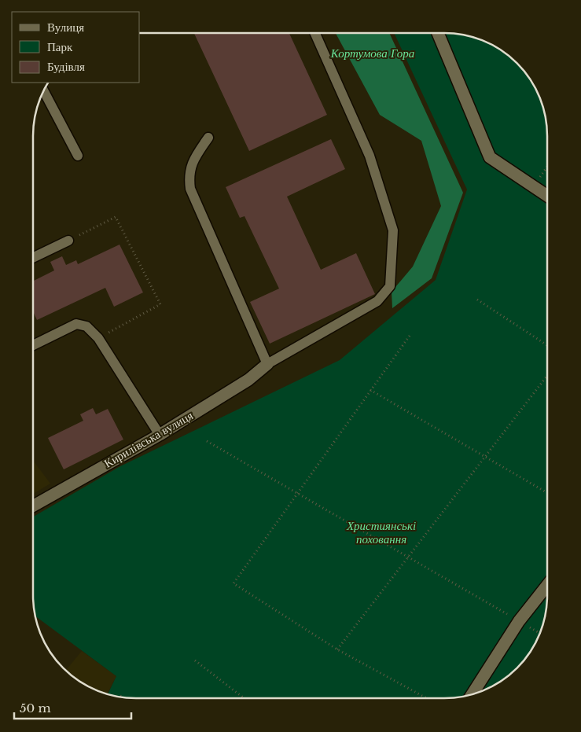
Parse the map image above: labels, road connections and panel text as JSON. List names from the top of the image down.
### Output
{
  "streets": {
    "street": ["Кирилівська вулиця"]
  },
  "parks": ["Кортумова Гора", "Християнські поховання"],
  "legend": ["Вулиця", "Парк", "Будівля"],
  "scale_bar": "50 m"
}
